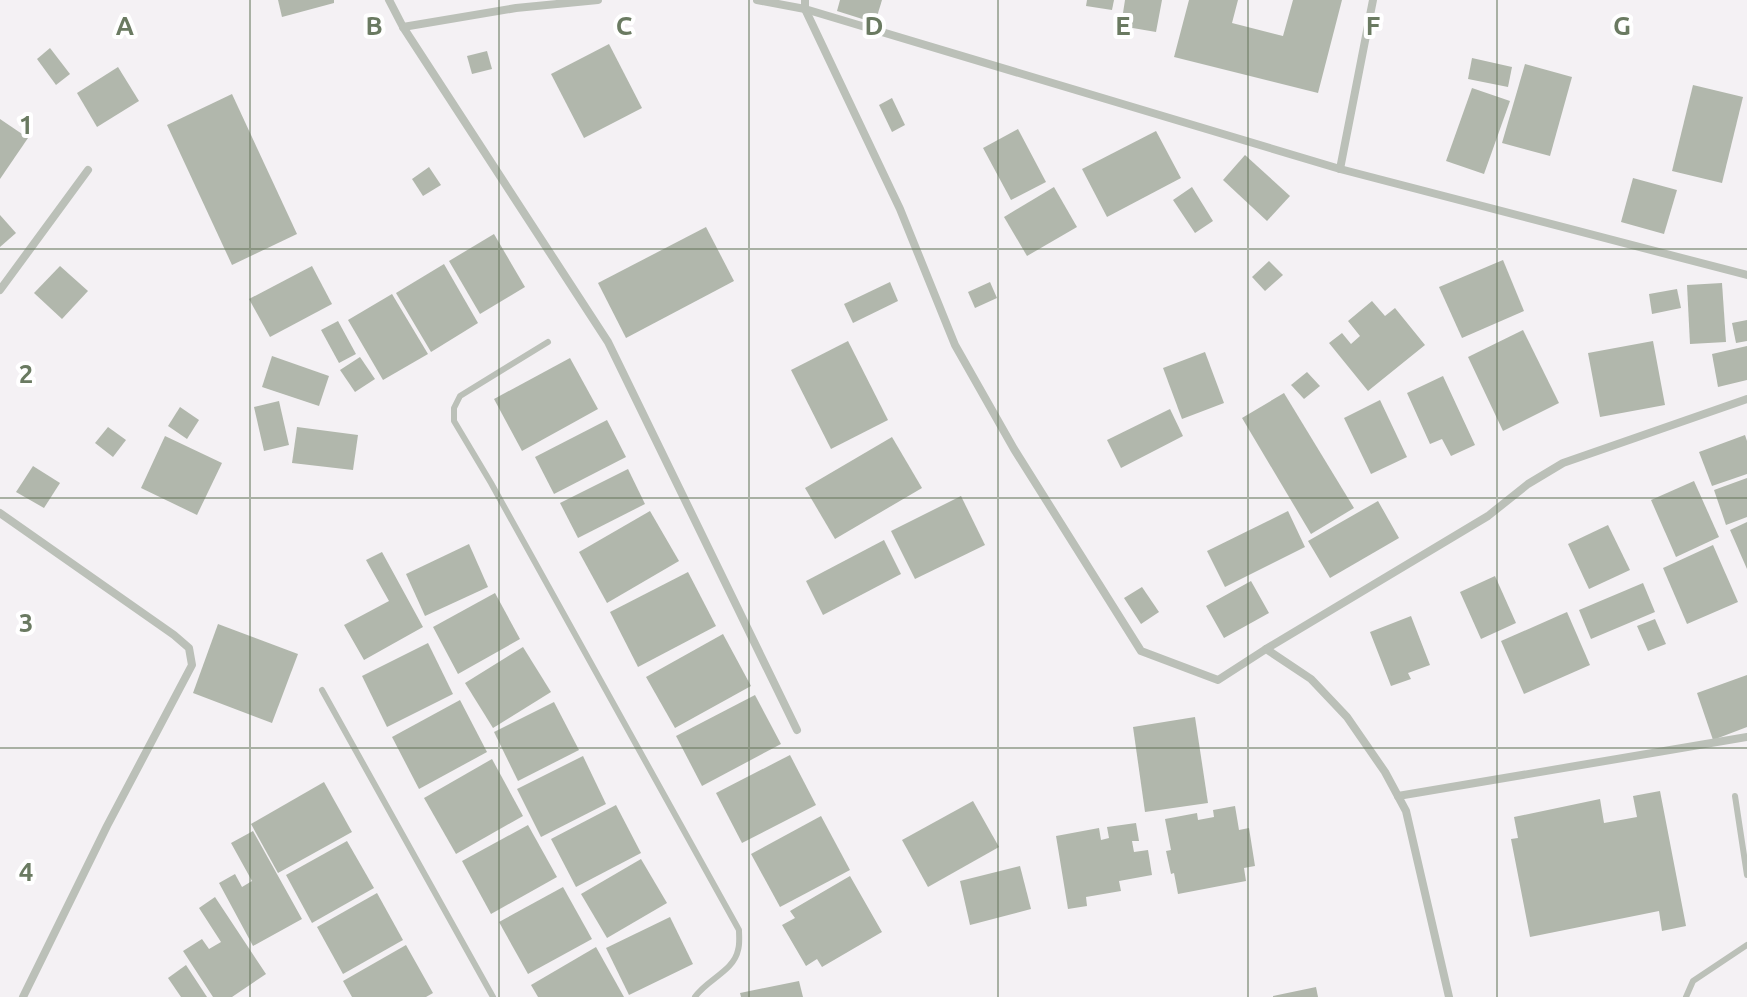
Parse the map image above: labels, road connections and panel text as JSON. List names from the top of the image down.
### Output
{
  "grid": {
    "columns": [
      "A",
      "B",
      "C",
      "D",
      "E",
      "F",
      "G"
    ],
    "rows": [
      "1",
      "2",
      "3",
      "4"
    ]
  }
}
